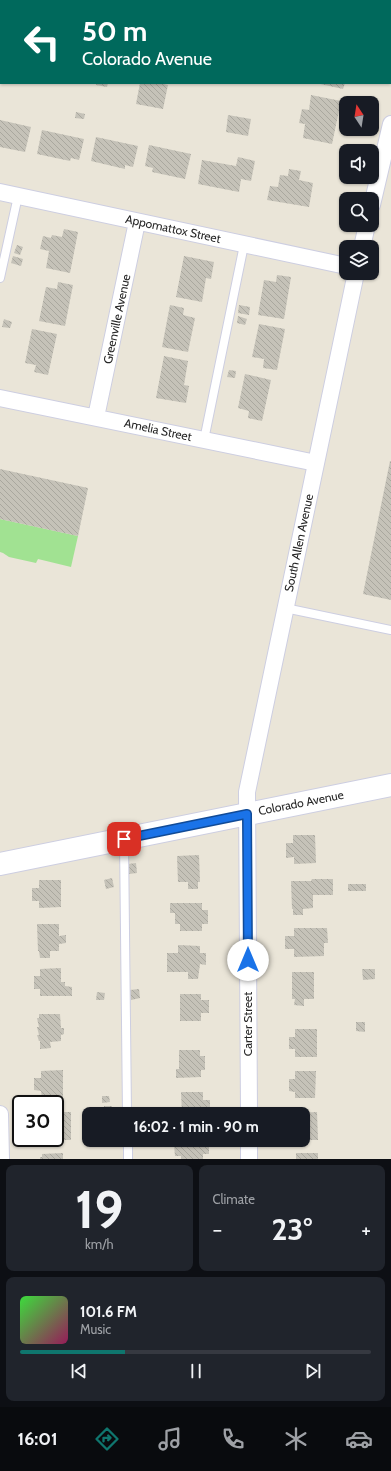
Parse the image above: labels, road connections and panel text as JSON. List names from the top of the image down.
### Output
{
  "streets": {
    "street": [
      "Appomattox Street",
      "Greenville Avenue",
      "Amelia Street",
      "South Allen Avenue",
      "Colorado Avenue",
      "Carter Street"
    ]
  },
  "crossings": [
    ["Appomattox Street", "Greenville Avenue"],
    ["Greenville Avenue", "Amelia Street"],
    ["Amelia Street", "South Allen Avenue"],
    ["South Allen Avenue", "Colorado Avenue"],
    ["South Allen Avenue", "Carter Street"],
    ["Colorado Avenue", "Carter Street"]
  ],
  "north": "top",
  "page": {
    "turn": ["50 m", "Colorado Avenue"],
    "limit": "30",
    "trip": "16:02 · 1 min · 90 m",
    "tile": [
      ["19", "km/h"],
      "Climate"
    ],
    "heat": ["−", "23°", "+"],
    "song": ["101.6 FM", "Music"],
    "tabs": "16:01"
  }
}
